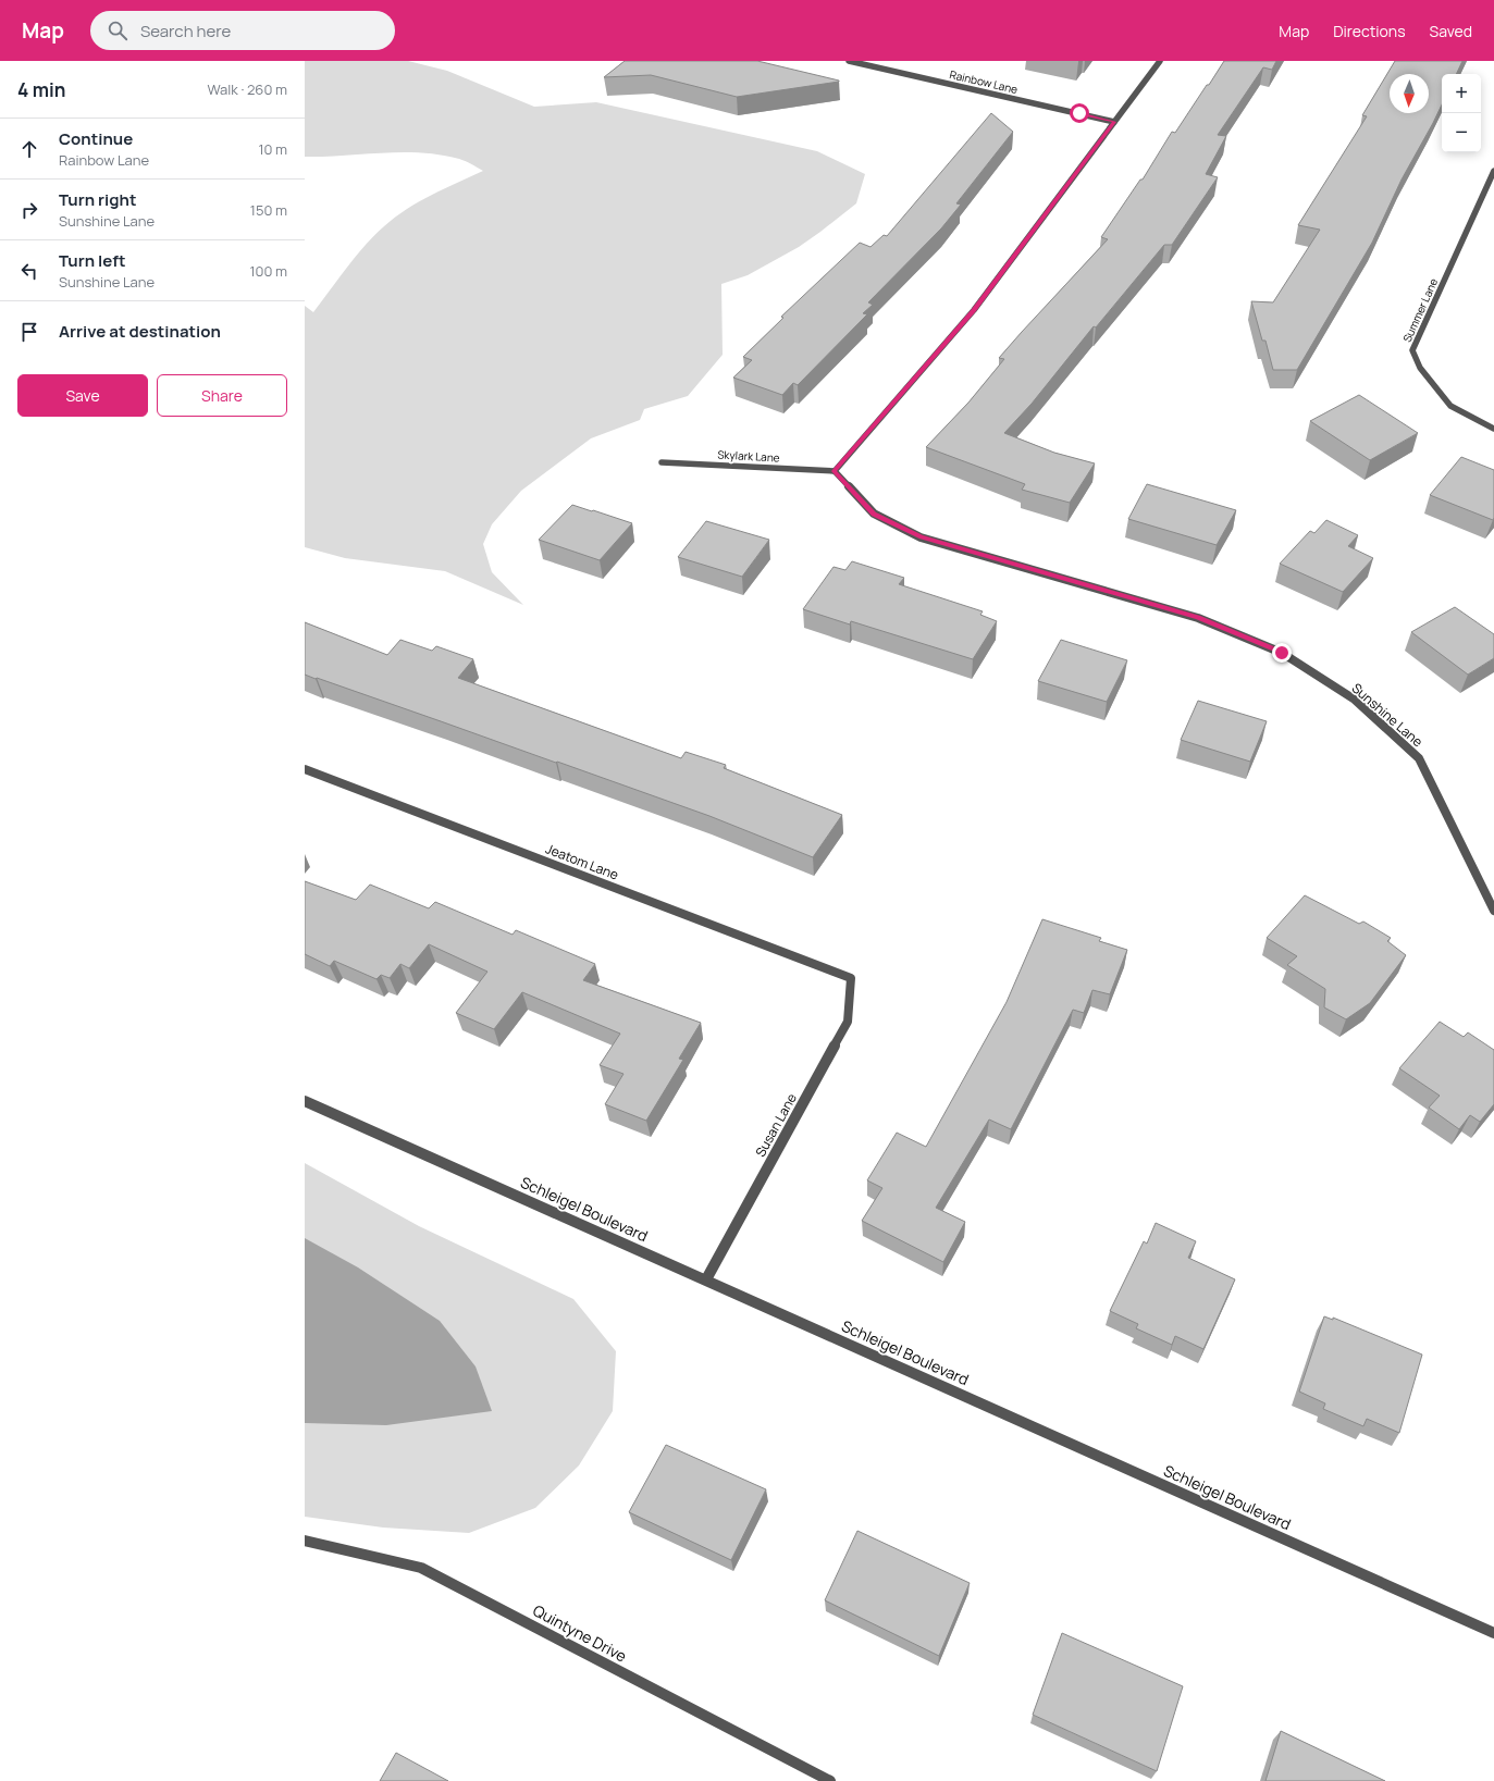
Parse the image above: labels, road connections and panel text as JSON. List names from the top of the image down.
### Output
{
  "streets": {
    "street": [
      "Rainbow Lane",
      "Summer Lane",
      "Skylark Lane",
      "Sunshine Lane",
      "Jeatom Lane",
      "Susan Lane",
      "Schleigel Boulevard",
      "Quintyne Drive"
    ]
  },
  "crossings": [
    ["Skylark Lane", "Sunshine Lane"],
    ["Jeatom Lane", "Susan Lane"],
    ["Susan Lane", "Schleigel Boulevard"]
  ],
  "north": "bottom",
  "page": {
    "header": "Map",
    "search": "Search here",
    "nav": ["Map", "Directions", "Saved"],
    "heading": ["4 min", "Walk · 260 m"],
    "map_buttons": ["+", "−"],
    "list": [
      ["Continue", "Rainbow Lane", "10 m"],
      ["Turn right", "Sunshine Lane", "150 m"],
      ["Turn left", "Sunshine Lane", "100 m"],
      "Arrive at destination"
    ],
    "buttons": ["Save", "Share"]
  }
}
